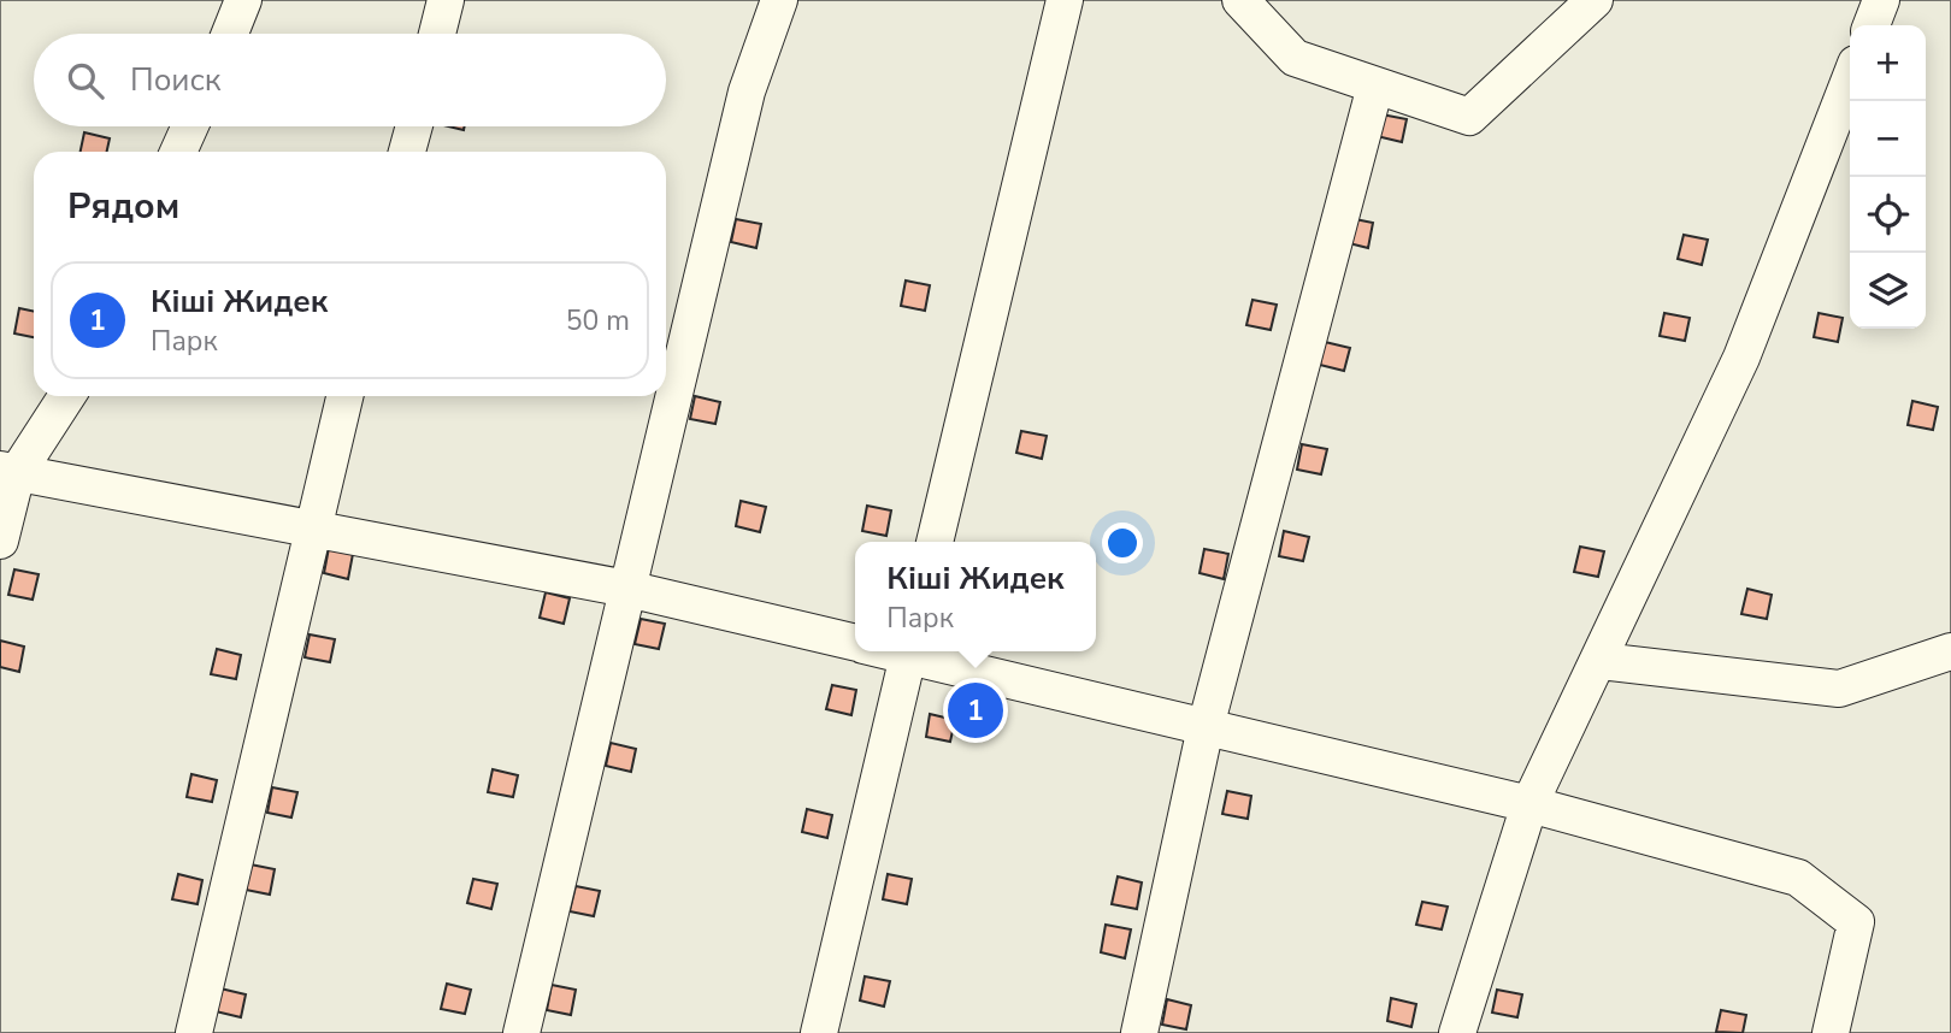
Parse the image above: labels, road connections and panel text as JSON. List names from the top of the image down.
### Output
{
  "page": {
    "map_buttons": ["+", "−"],
    "search": "Поиск",
    "heading": "Рядом",
    "list": [
      {
        "mark": "1",
        "name": "Кіші Жидек",
        "note": "Парк",
        "value": "50 m"
      }
    ],
    "popup": ["Кіші Жидек", "Парк"],
    "pins": "1"
  }
}
